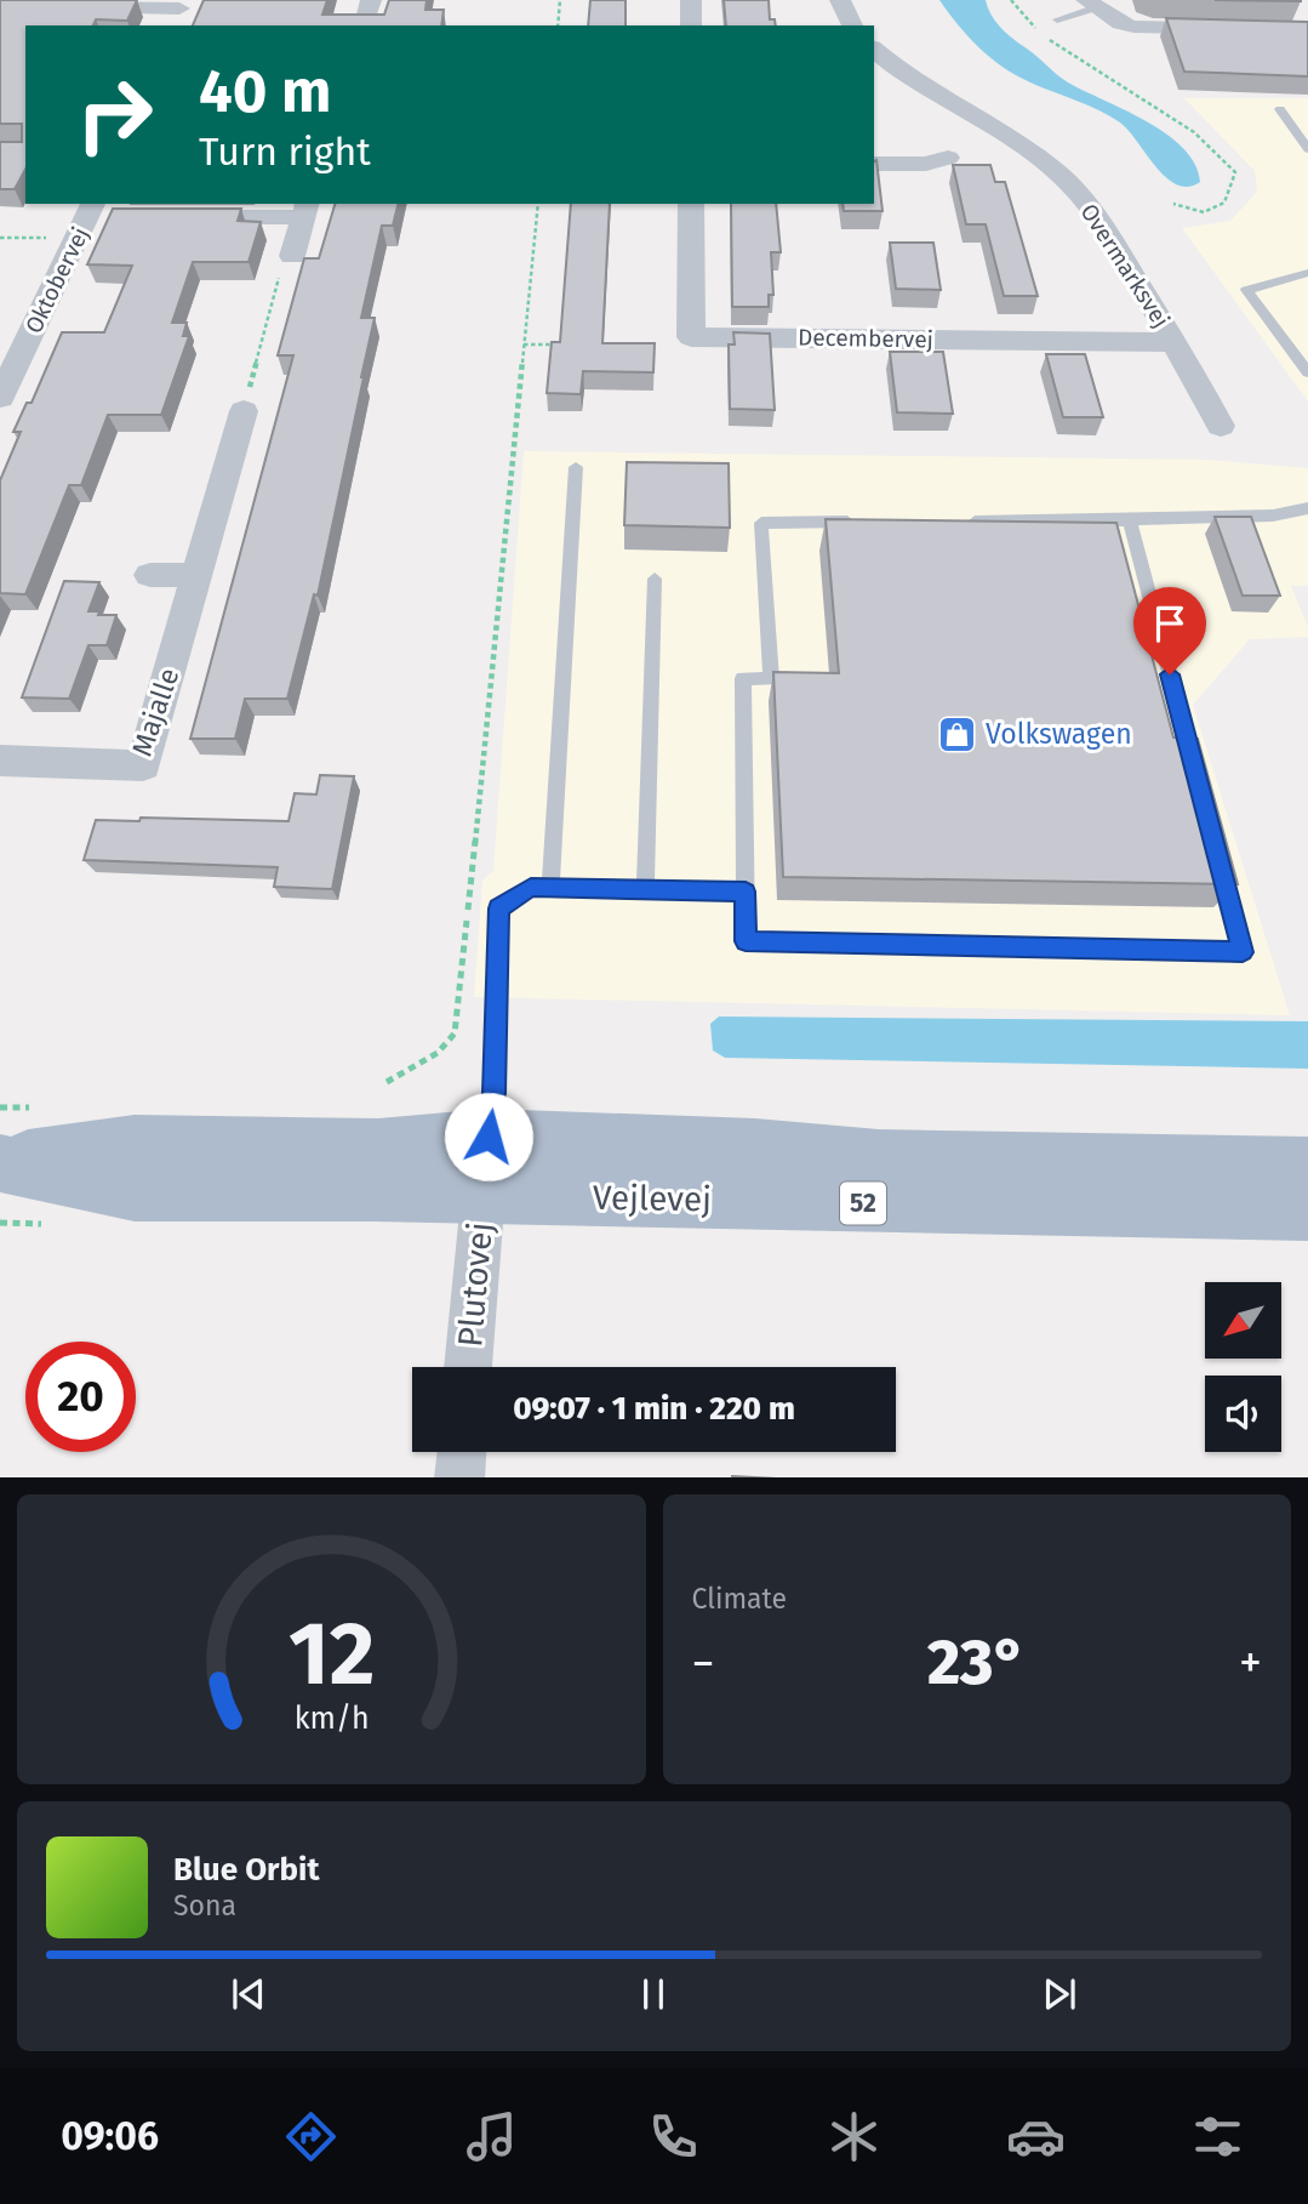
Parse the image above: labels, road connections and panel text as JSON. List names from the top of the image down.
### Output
{
  "streets": {
    "main road": ["Vejlevej", "52"],
    "street": [
      "Overmarksvej",
      "Oktobervej",
      "Decembervej",
      "Majalle",
      "Plutovej"
    ]
  },
  "crossings": [
    ["Overmarksvej", "Decembervej"],
    ["Vejlevej", "Plutovej"]
  ],
  "places": {
    "shop": ["Volkswagen"]
  },
  "north": "bottom left",
  "page": {
    "turn": ["40 m", "Turn right"],
    "limit": "20",
    "trip": "09:07 · 1 min · 220 m",
    "tile": "Climate",
    "heat": ["−", "23°", "+"],
    "song": ["Blue Orbit", "Sona"],
    "tabs": "09:06",
    "gauge": ["12", "km/h"]
  }
}
